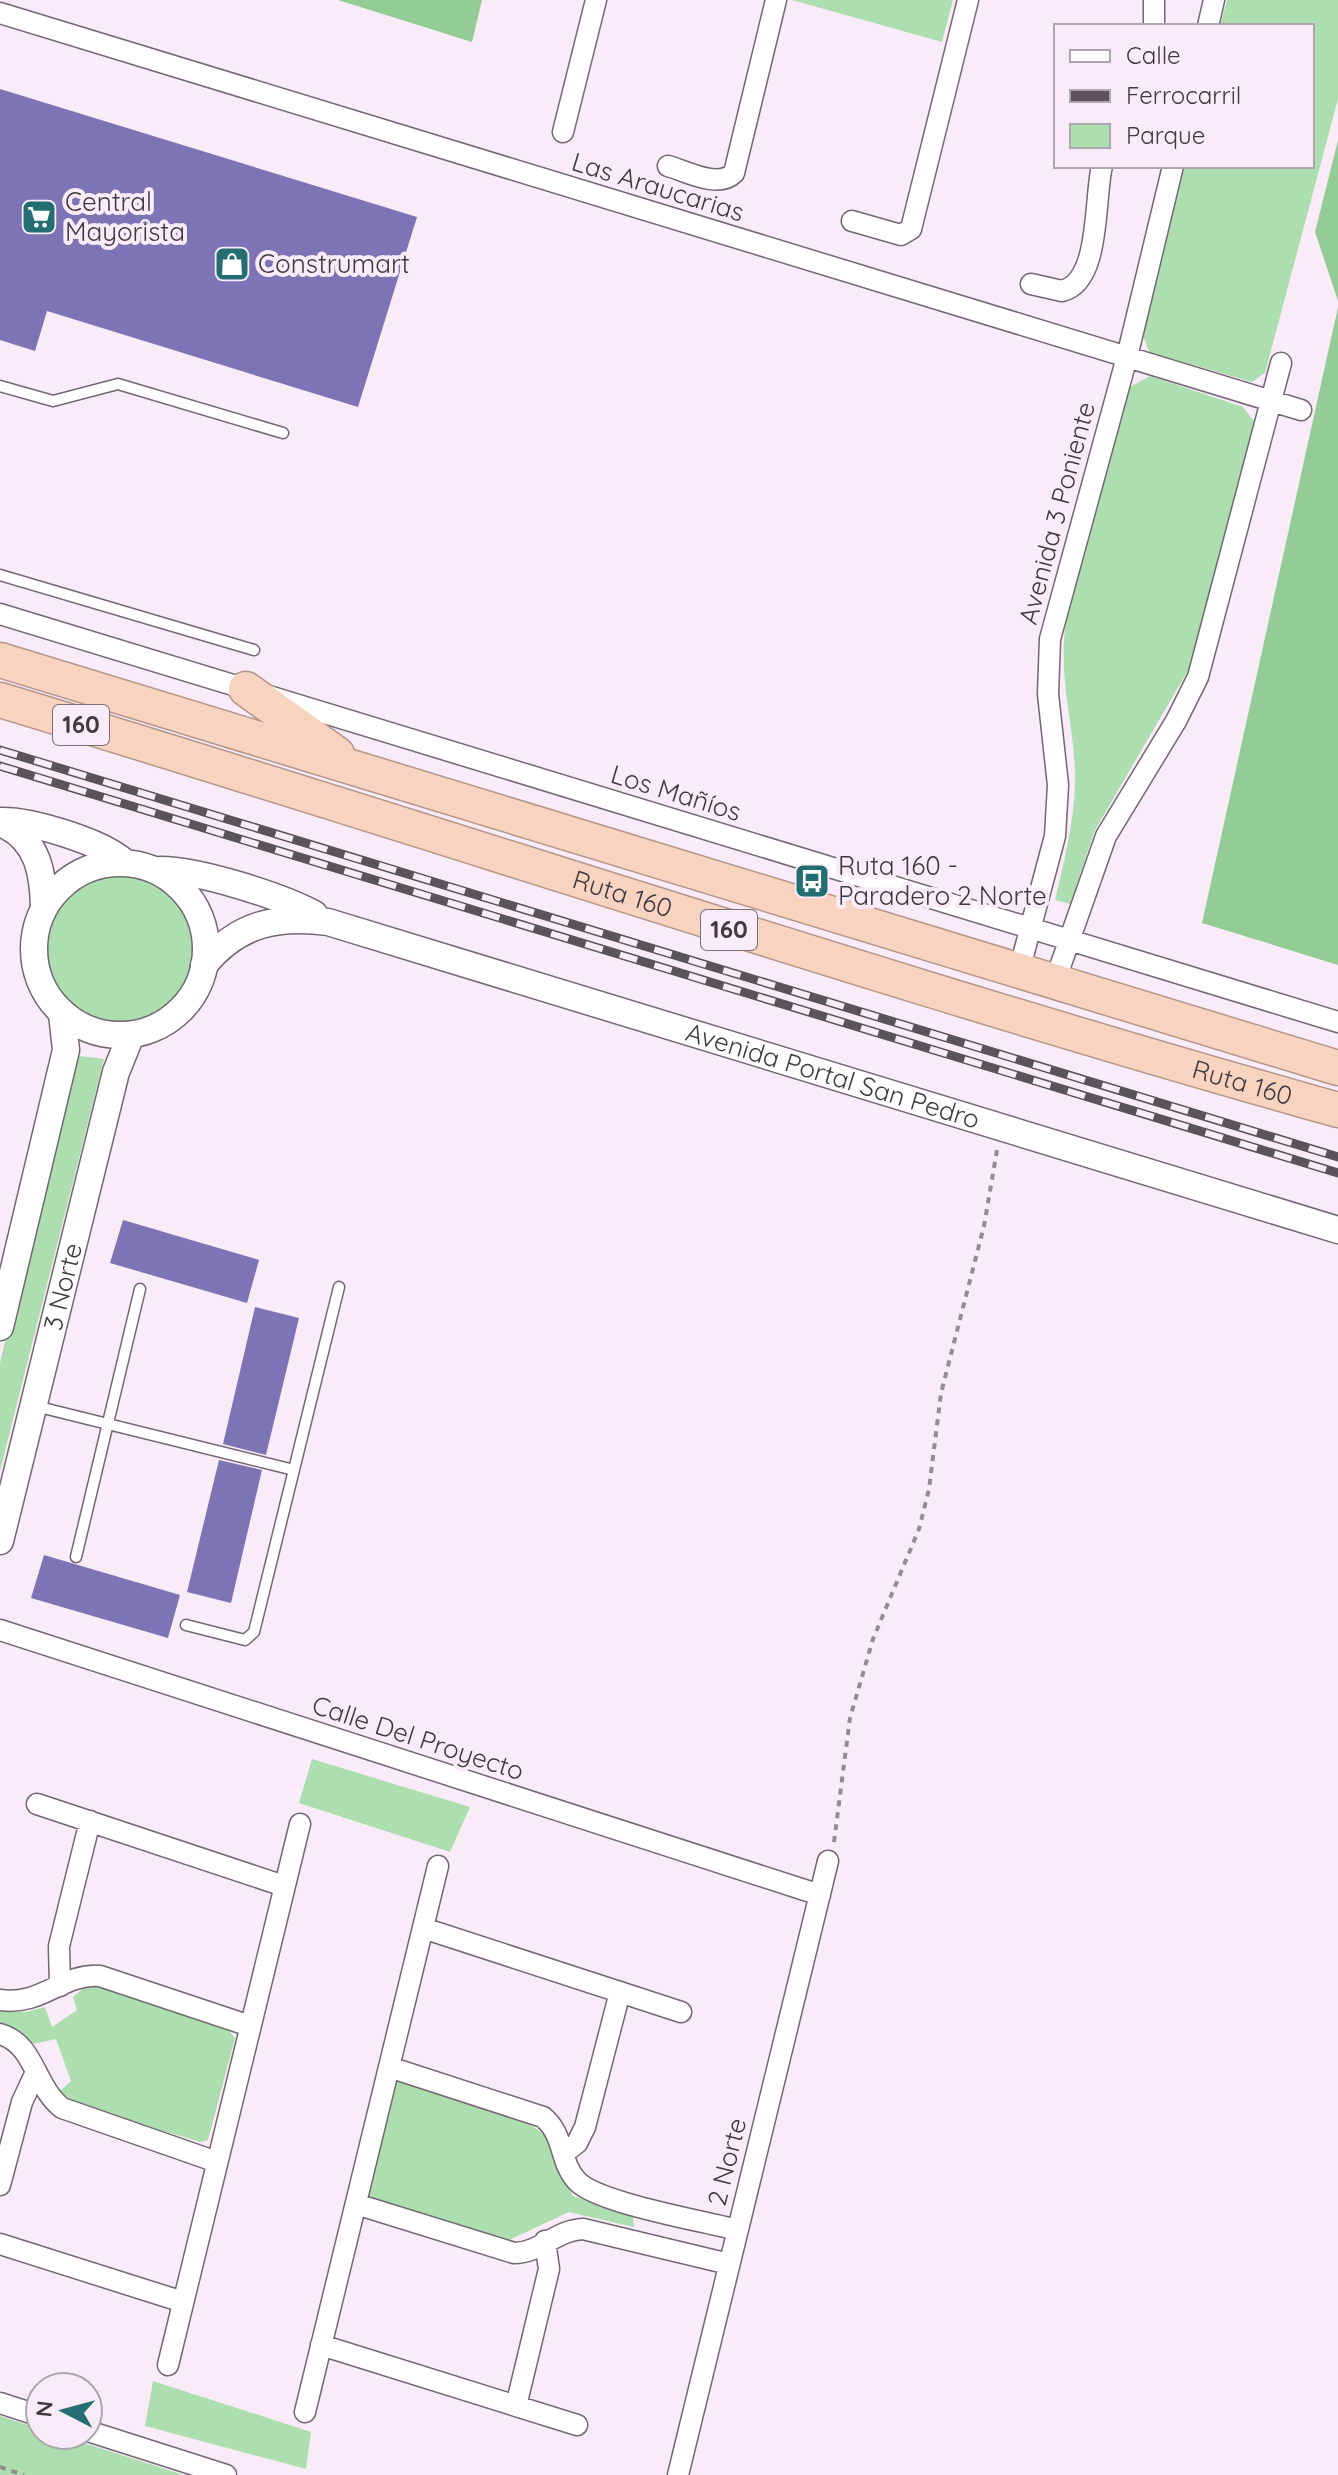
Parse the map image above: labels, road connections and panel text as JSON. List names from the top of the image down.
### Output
{
  "streets": {
    "highway": ["160", "Ruta 160"],
    "street": [
      "Las Araucarias",
      "Avenida 3 Poniente",
      "Los Mañíos",
      "Avenida Portal San Pedro",
      "3 Norte",
      "Calle Del Proyecto",
      "2 Norte"
    ]
  },
  "crossings": [
    ["Las Araucarias", "Avenida 3 Poniente"],
    ["Avenida 3 Poniente", "Los Mañíos"],
    ["Avenida 3 Poniente", "Ruta 160"],
    ["Avenida Portal San Pedro", "3 Norte"],
    ["Calle Del Proyecto", "2 Norte"]
  ],
  "places": {
    "supermarket": ["Central Mayorista"],
    "shop": ["Construmart"],
    "bus stop": ["Ruta 160 - Paradero 2 Norte"]
  },
  "legend": ["Calle", "Ferrocarril", "Parque"],
  "north": "left"
}
